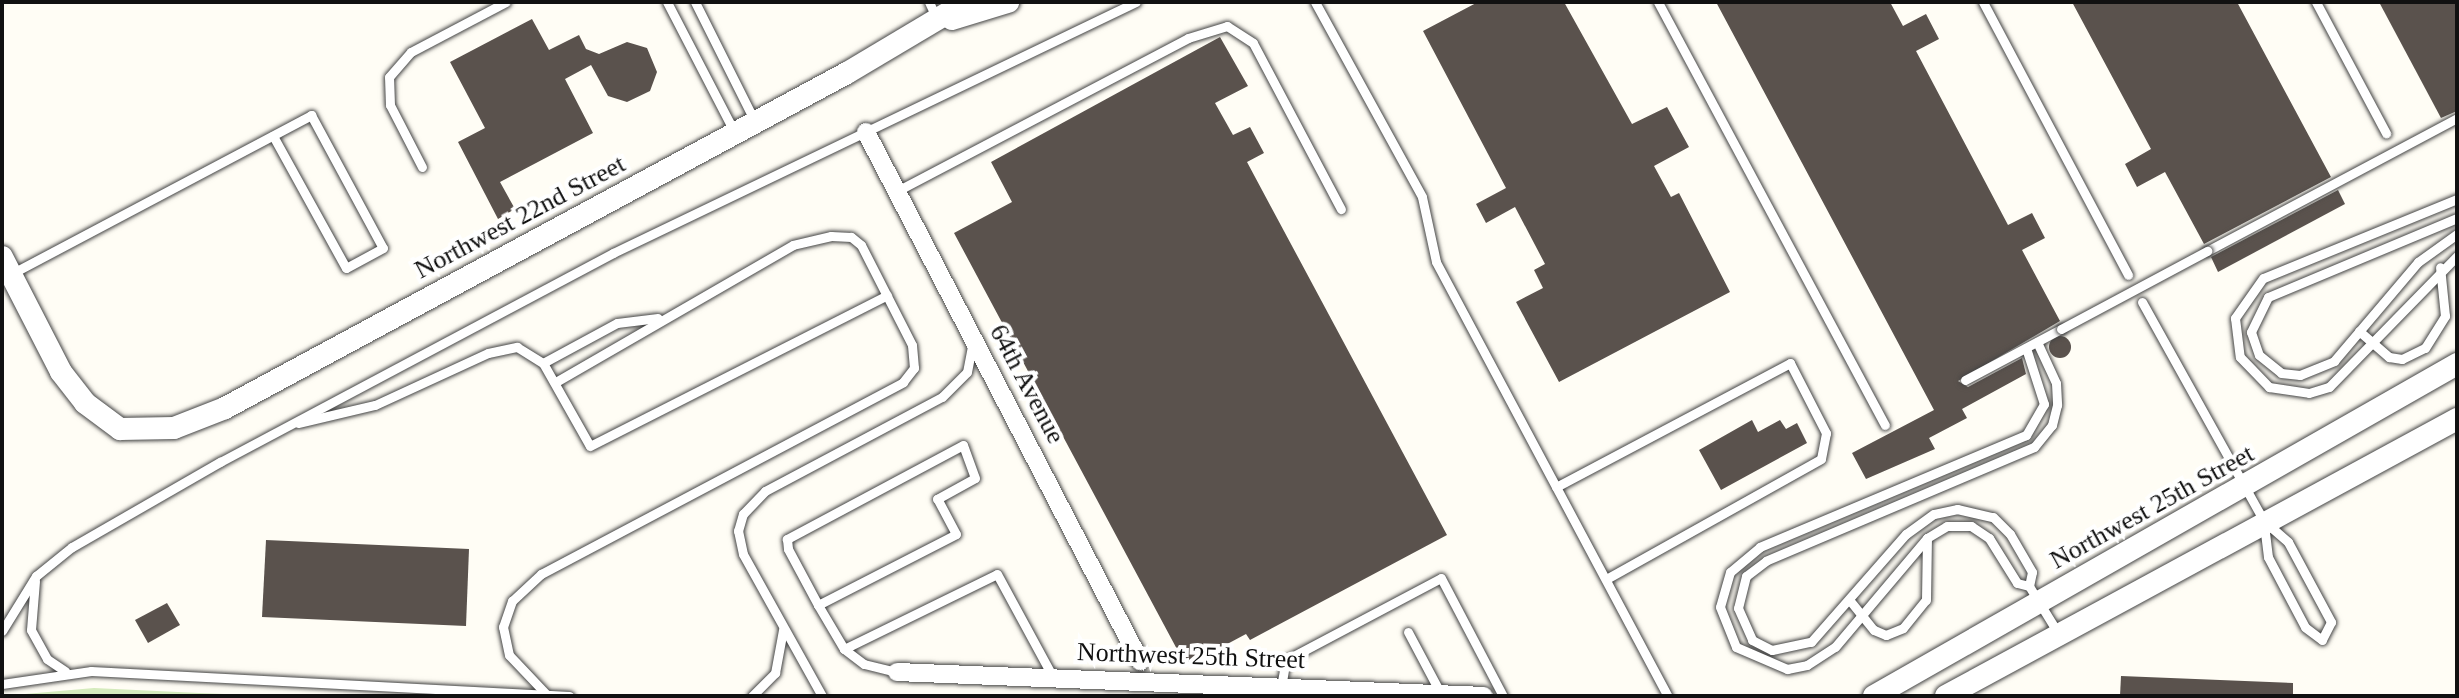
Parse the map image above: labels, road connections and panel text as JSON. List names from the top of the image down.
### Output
{
  "streets": {
    "street": ["Northwest 22nd Street", "64th Avenue", "Northwest 25th Street"]
  }
}
